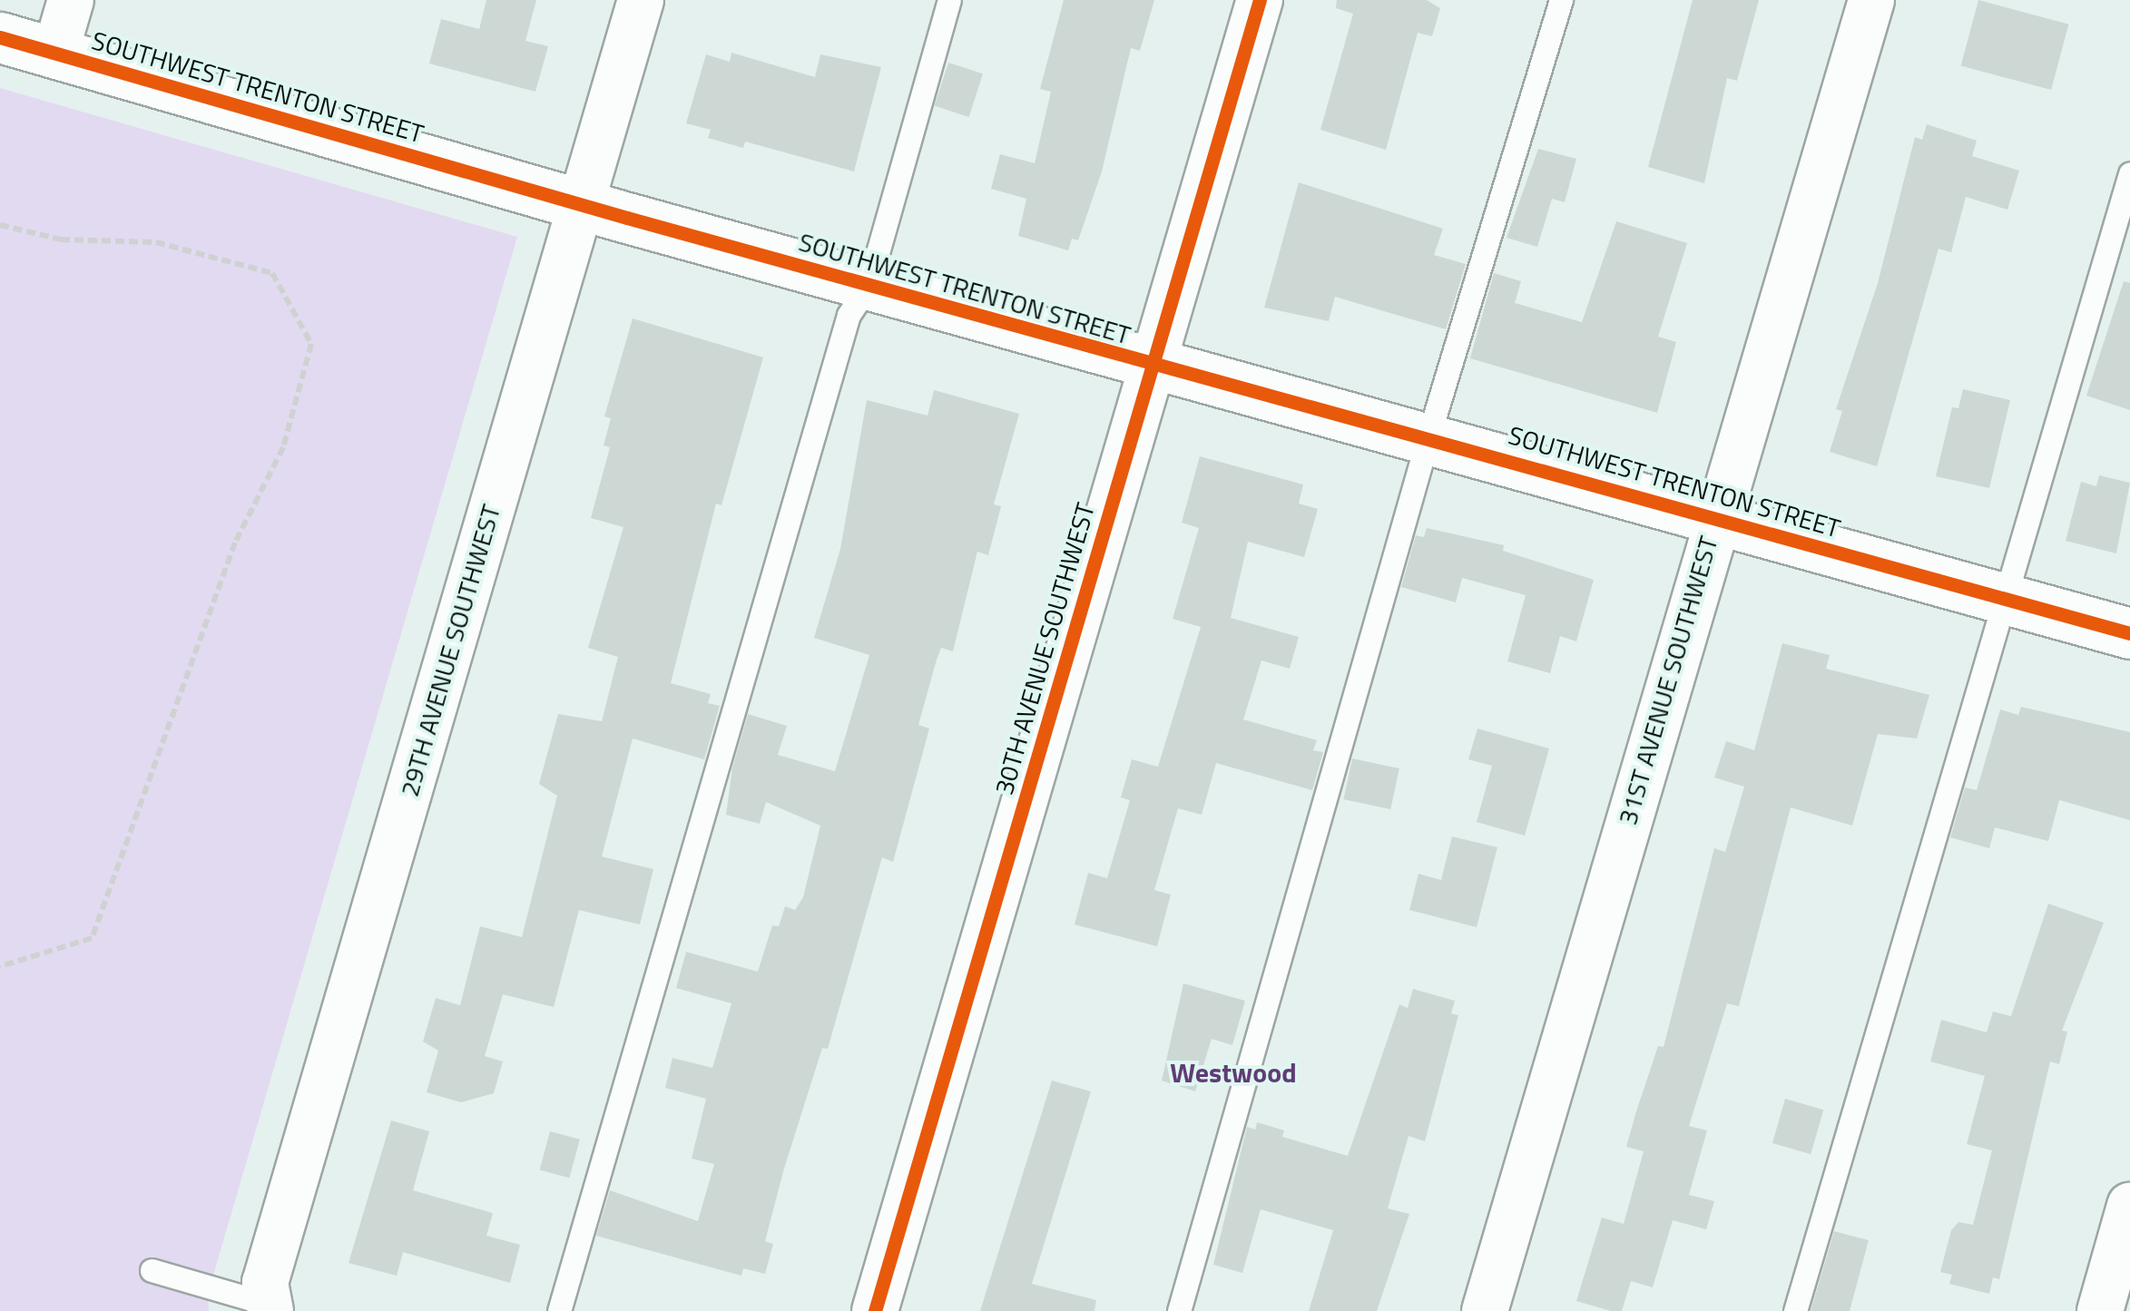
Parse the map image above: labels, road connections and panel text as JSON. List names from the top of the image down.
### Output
{
  "streets": {
    "street": [
      "SOUTHWEST TRENTON STREET",
      "30TH AVENUE SOUTHWEST",
      "29TH AVENUE SOUTHWEST",
      "31ST AVENUE SOUTHWEST"
    ]
  },
  "crossings": [
    ["SOUTHWEST TRENTON STREET", "30TH AVENUE SOUTHWEST"],
    ["SOUTHWEST TRENTON STREET", "29TH AVENUE SOUTHWEST"],
    ["SOUTHWEST TRENTON STREET", "31ST AVENUE SOUTHWEST"]
  ],
  "districts": ["Westwood"]
}
